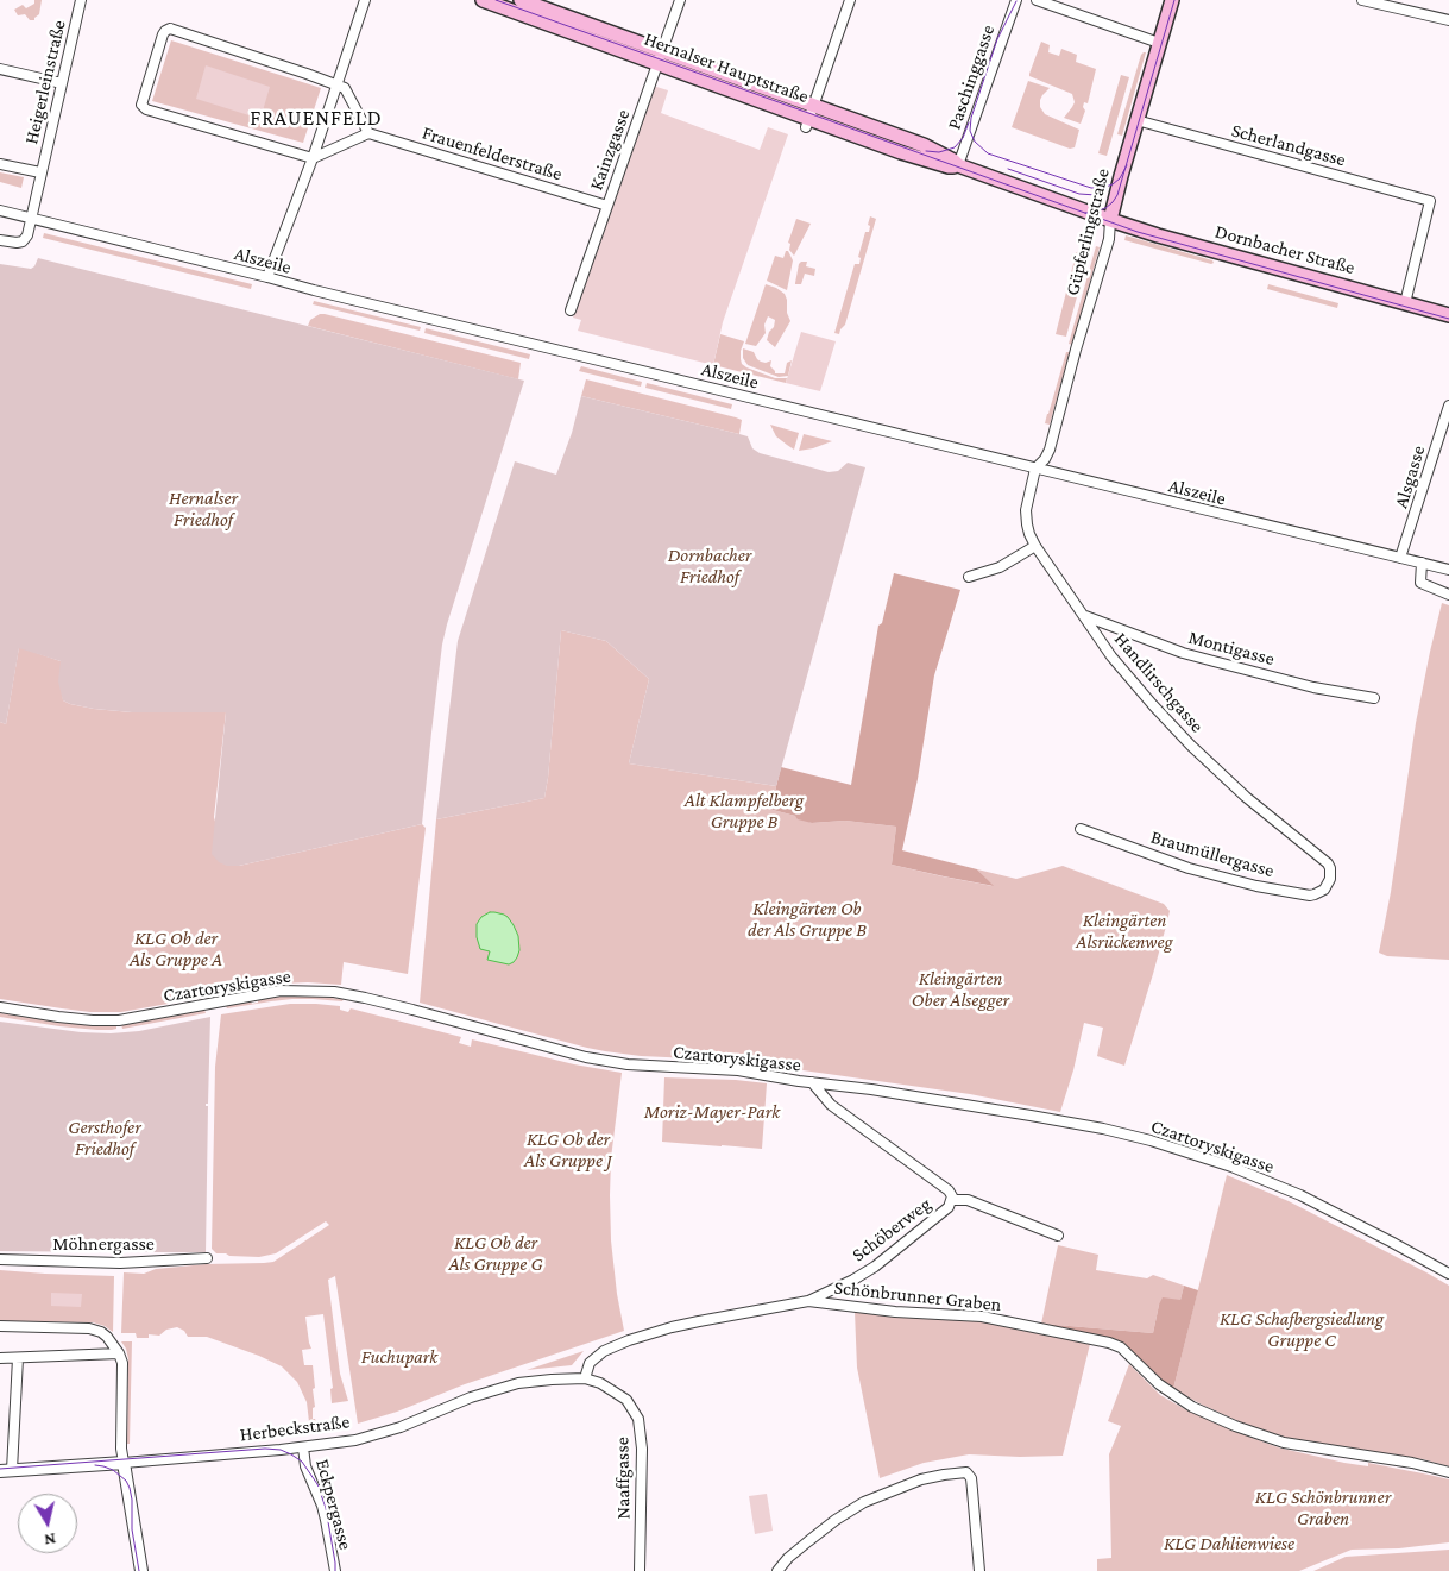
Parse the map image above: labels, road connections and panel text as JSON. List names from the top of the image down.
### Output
{
  "streets": {
    "main road": ["Hernalser Hauptstraße", "Güpferlingstraße", "Dornbacher Straße"],
    "street": [
      "Paschinggasse",
      "Heigerleinstraße",
      "Scherlandgasse",
      "Kainzgasse",
      "Frauenfelderstraße",
      "Alszeile",
      "Alsgasse",
      "Montigasse",
      "Handlirschgasse",
      "Braumüllergasse",
      "Czartoryskigasse",
      "Schöberweg",
      "Möhnergasse",
      "Schönbrunner Graben",
      "Herbeckstraße",
      "Naaffgasse",
      "Eckpergasse"
    ]
  },
  "crossings": [
    ["Hernalser Hauptstraße", "Paschinggasse"],
    ["Hernalser Hauptstraße", "Kainzgasse"],
    ["Hernalser Hauptstraße", "Güpferlingstraße"],
    ["Hernalser Hauptstraße", "Dornbacher Straße"],
    ["Heigerleinstraße", "Alszeile"],
    ["Scherlandgasse", "Güpferlingstraße"],
    ["Scherlandgasse", "Dornbacher Straße"],
    ["Kainzgasse", "Frauenfelderstraße"],
    ["Güpferlingstraße", "Dornbacher Straße"],
    ["Güpferlingstraße", "Alszeile"],
    ["Güpferlingstraße", "Handlirschgasse"],
    ["Alszeile", "Alsgasse"],
    ["Alszeile", "Handlirschgasse"],
    ["Montigasse", "Handlirschgasse"],
    ["Handlirschgasse", "Braumüllergasse"],
    ["Czartoryskigasse", "Schöberweg"],
    ["Schöberweg", "Schönbrunner Graben"],
    ["Schönbrunner Graben", "Herbeckstraße"],
    ["Schönbrunner Graben", "Naaffgasse"],
    ["Herbeckstraße", "Naaffgasse"],
    ["Herbeckstraße", "Eckpergasse"]
  ],
  "districts": ["FRAUENFELD"],
  "parks": [
    "Hernalser Friedhof",
    "Dornbacher Friedhof",
    "Alt Klampfelberg Gruppe B",
    "Kleingärten Ob der Als Gruppe B",
    "Kleingärten Alsrückenweg",
    "KLG Ob der Als Gruppe A",
    "Kleingärten Ober Alsegger",
    "Moriz-Mayer-Park",
    "Gersthofer Friedhof",
    "KLG Ob der Als Gruppe J",
    "KLG Ob der Als Gruppe G",
    "KLG Schafbergsiedlung Gruppe C",
    "Fuchupark",
    "KLG Schönbrunner Graben",
    "KLG Dahlienwiese"
  ],
  "north": "bottom"
}
